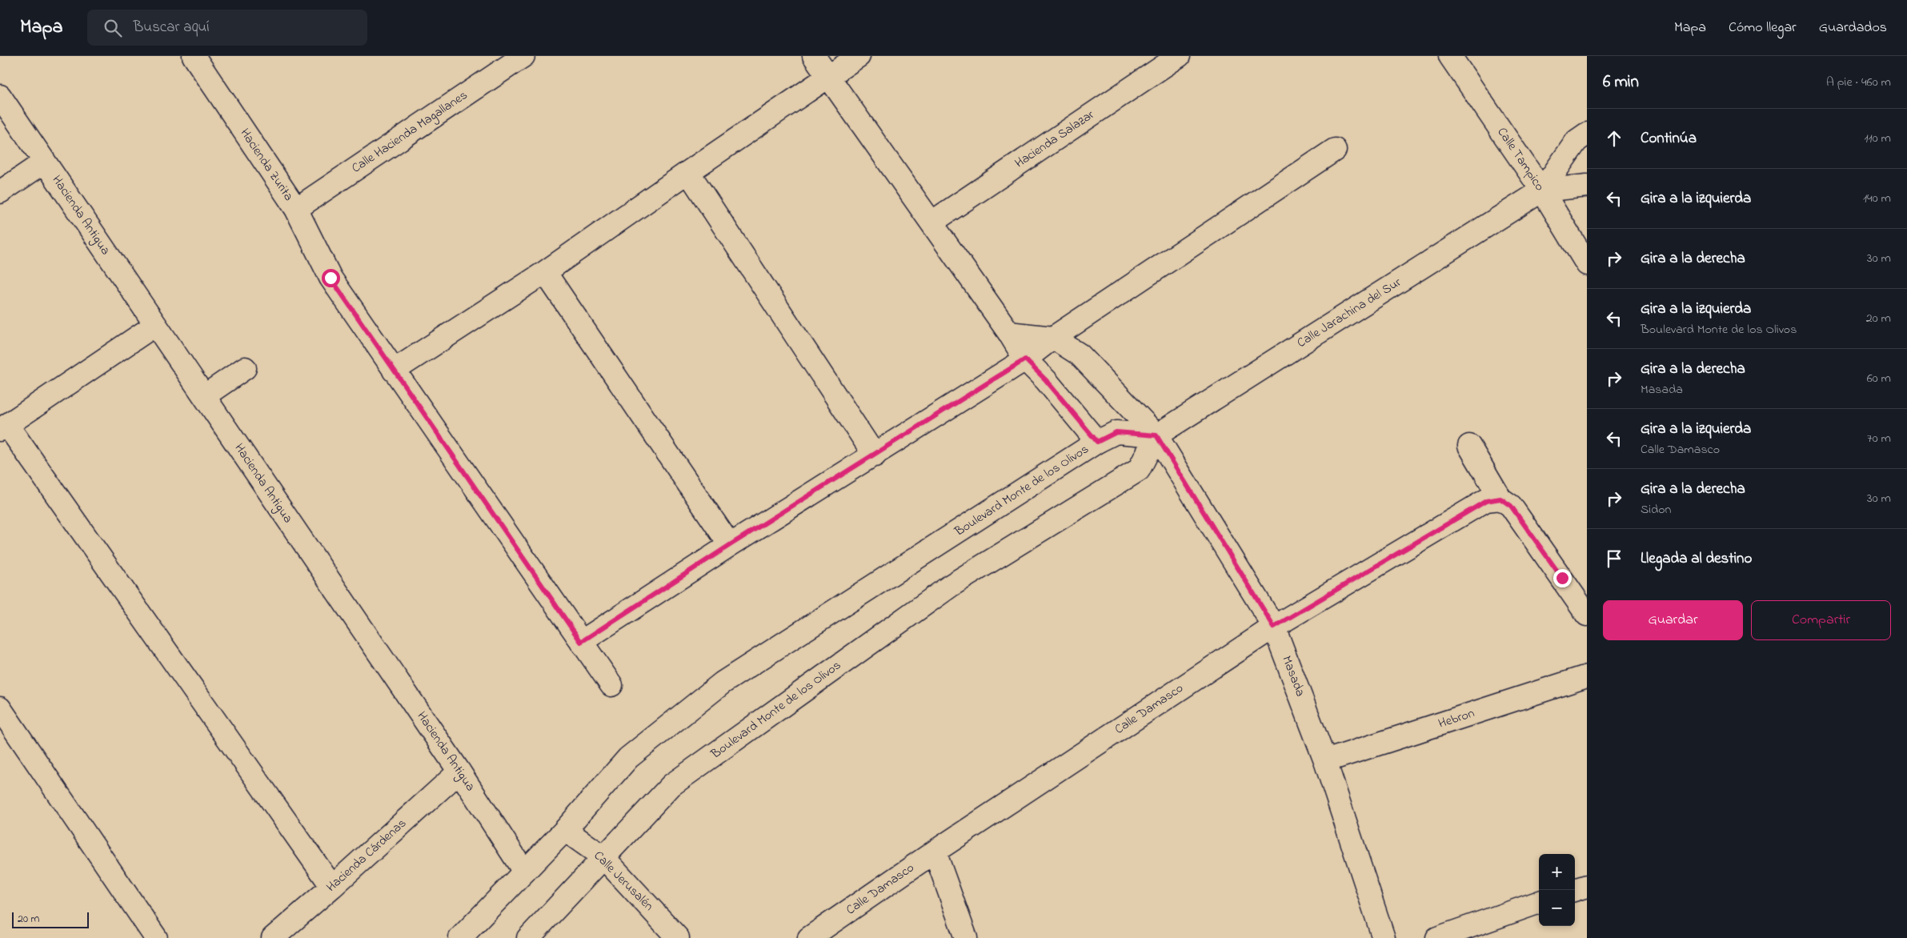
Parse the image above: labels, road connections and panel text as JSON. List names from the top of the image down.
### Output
{
  "streets": {
    "street": [
      "Calle Hacienda Magallanes",
      "Hacienda Salazar",
      "Calle Tampico",
      "Hacienda Zurita",
      "Hacienda Antigua",
      "Calle Jarachina del Sur",
      "Boulevard Monte de los Olivos",
      "Masada",
      "Calle Damasco",
      "Hebron",
      "Hacienda Cárdenas",
      "Calle Jerusalén"
    ]
  },
  "crossings": [
    ["Calle Hacienda Magallanes", "Hacienda Zurita"],
    ["Calle Tampico", "Calle Jarachina del Sur"],
    ["Hacienda Antigua", "Boulevard Monte de los Olivos"],
    ["Hacienda Antigua", "Hacienda Cárdenas"],
    ["Calle Jarachina del Sur", "Boulevard Monte de los Olivos"],
    ["Calle Jarachina del Sur", "Masada"],
    ["Boulevard Monte de los Olivos", "Masada"],
    ["Boulevard Monte de los Olivos", "Calle Jerusalén"],
    ["Masada", "Calle Damasco"],
    ["Masada", "Hebron"]
  ],
  "scale_bar": "20 m",
  "page": {
    "header": "Mapa",
    "search": "Buscar aquí",
    "nav": ["Mapa", "Cómo llegar", "Guardados"],
    "heading": ["6 min", "A pie · 460 m"],
    "list": [
      ["Continúa", "110 m"],
      ["Gira a la izquierda", "140 m"],
      ["Gira a la derecha", "30 m"],
      ["Gira a la izquierda", "Boulevard Monte de los Olivos", "20 m"],
      ["Gira a la derecha", "Masada", "60 m"],
      ["Gira a la izquierda", "Calle Damasco", "70 m"],
      ["Gira a la derecha", "Sidon", "30 m"],
      "Llegada al destino"
    ],
    "buttons": ["Guardar", "Compartir"],
    "map_buttons": ["+", "−"],
    "scale": "20 m"
  }
}
